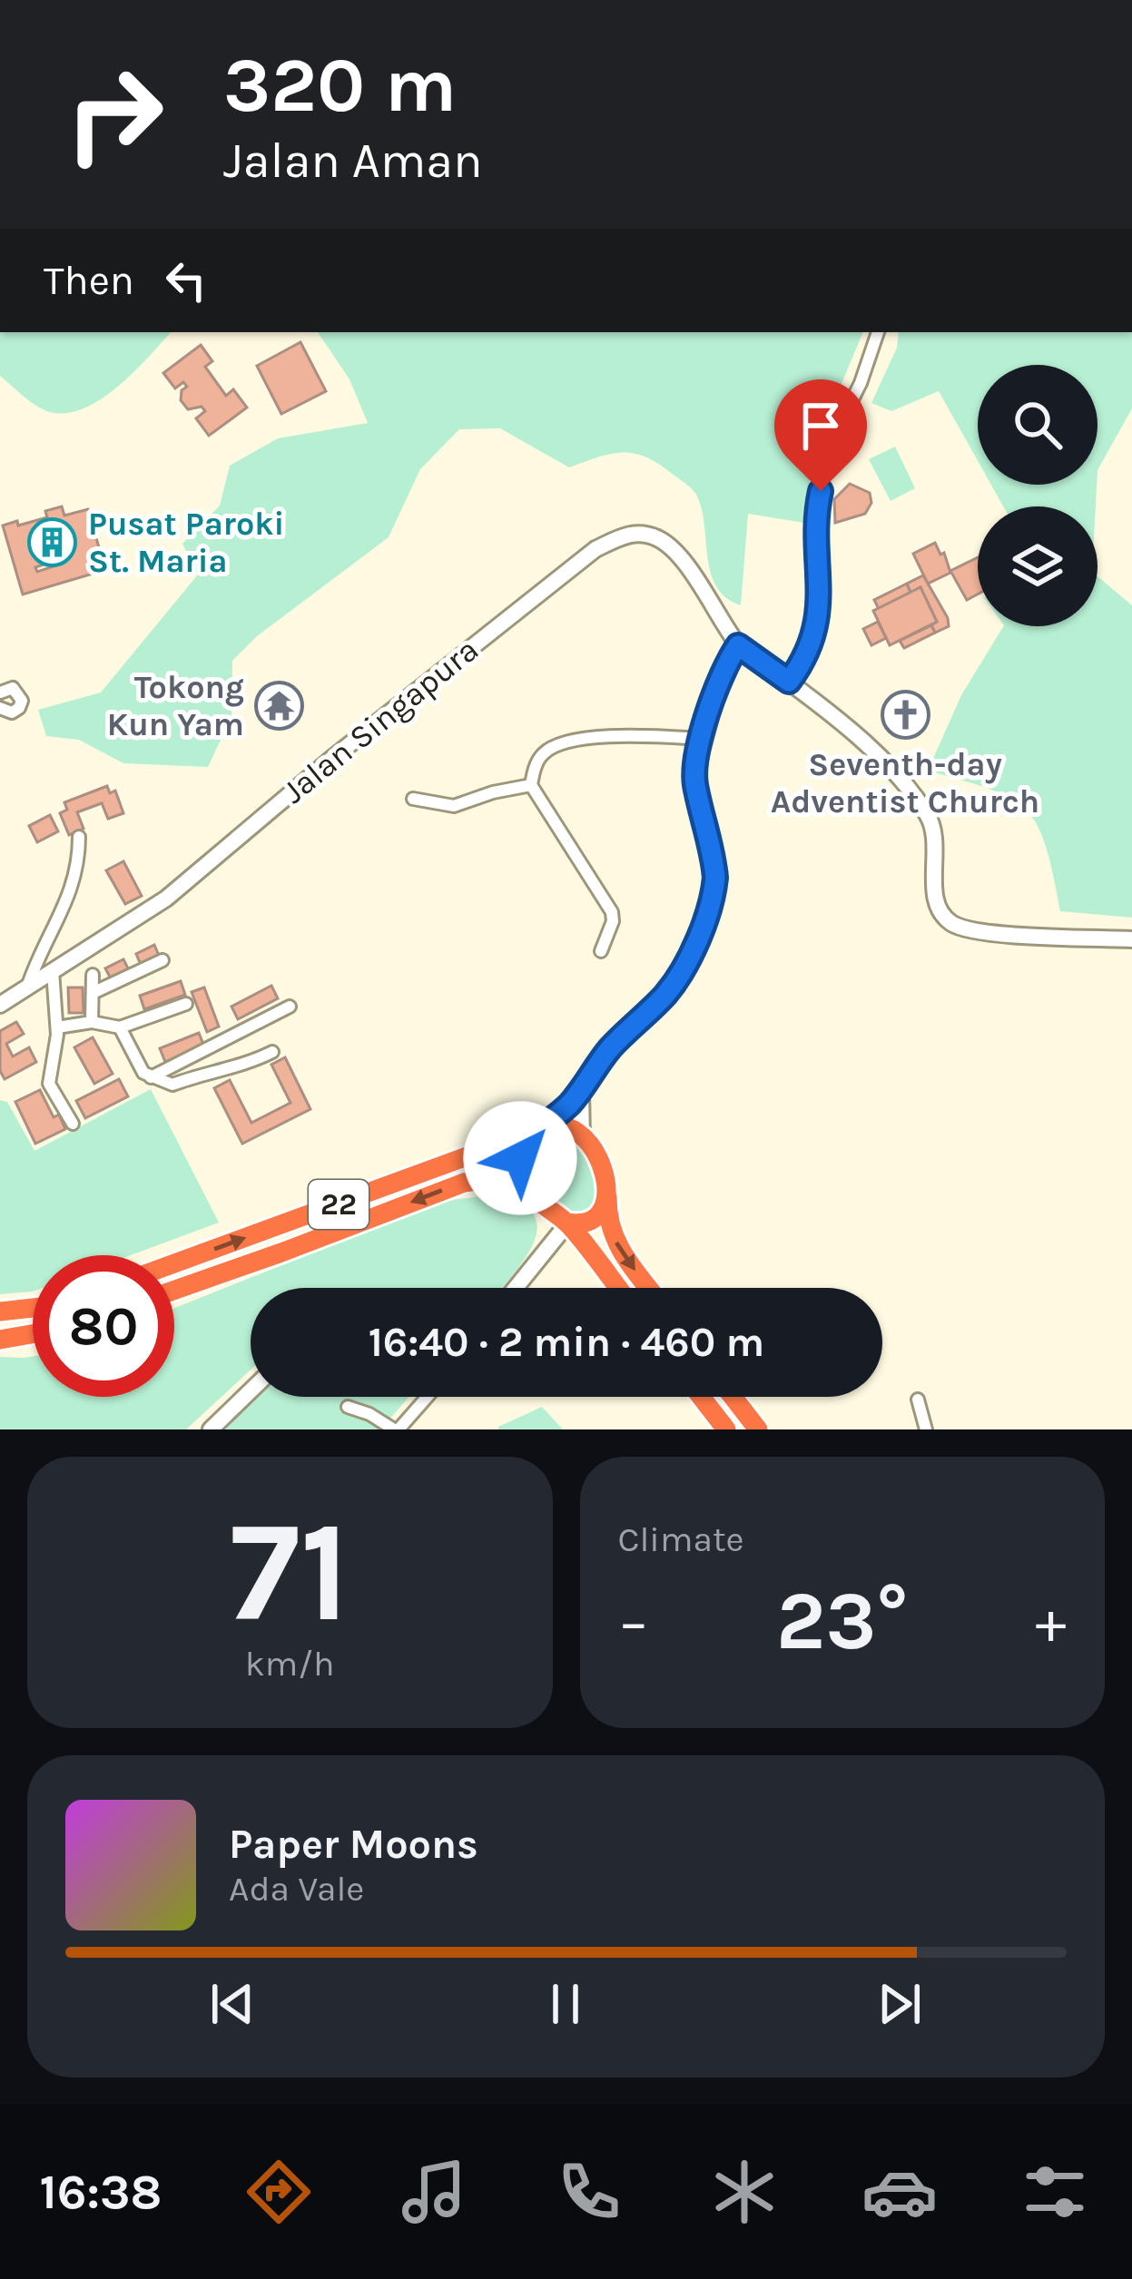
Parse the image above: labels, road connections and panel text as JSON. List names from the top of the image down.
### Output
{
  "streets": {
    "highway": ["22"],
    "street": ["Jalan Singapura"]
  },
  "places": {
    "building": ["Pusat Paroki St. Maria"],
    "temple": ["Tokong Kun Yam"],
    "church": ["Seventh-day Adventist Church"]
  },
  "page": {
    "turn": ["320 m", "Jalan Aman"],
    "then": "Then",
    "limit": "80",
    "trip": "16:40 · 2 min · 460 m",
    "tile": [
      ["71", "km/h"],
      "Climate"
    ],
    "heat": ["−", "23°", "+"],
    "song": ["Paper Moons", "Ada Vale"],
    "tabs": "16:38"
  }
}
